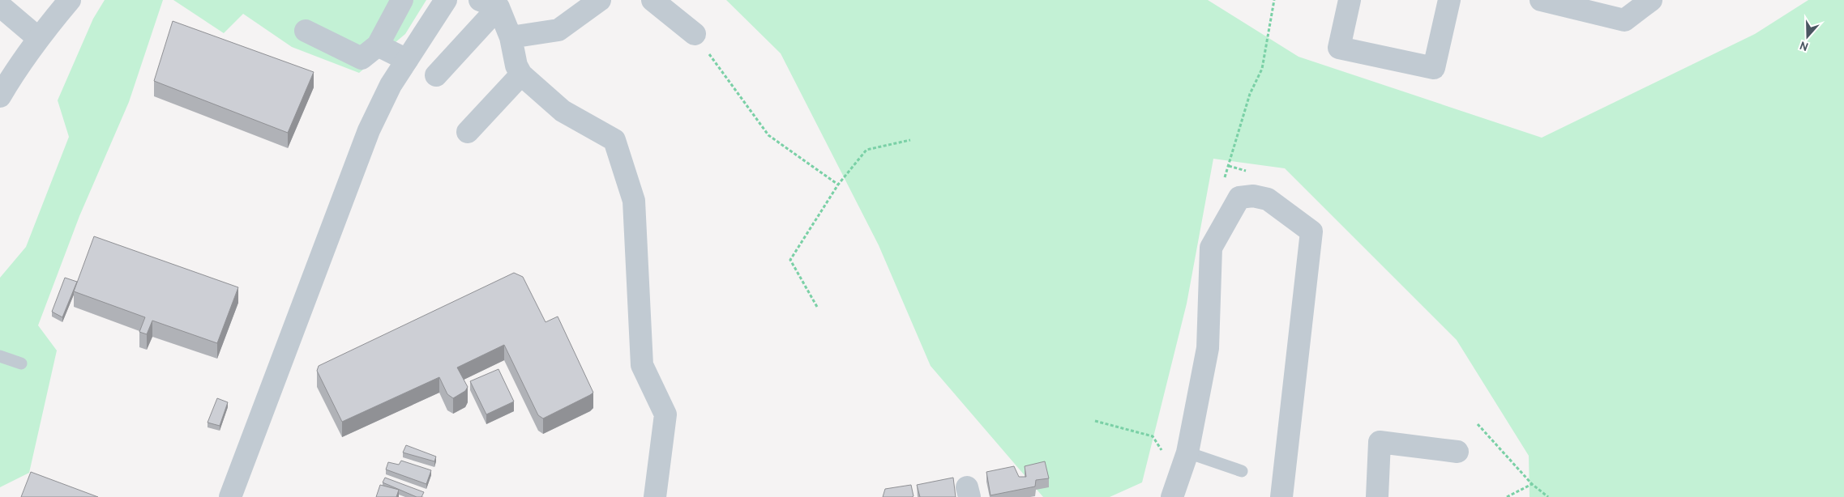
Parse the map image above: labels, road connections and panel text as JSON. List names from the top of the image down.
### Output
{
  "north": "bottom"
}
